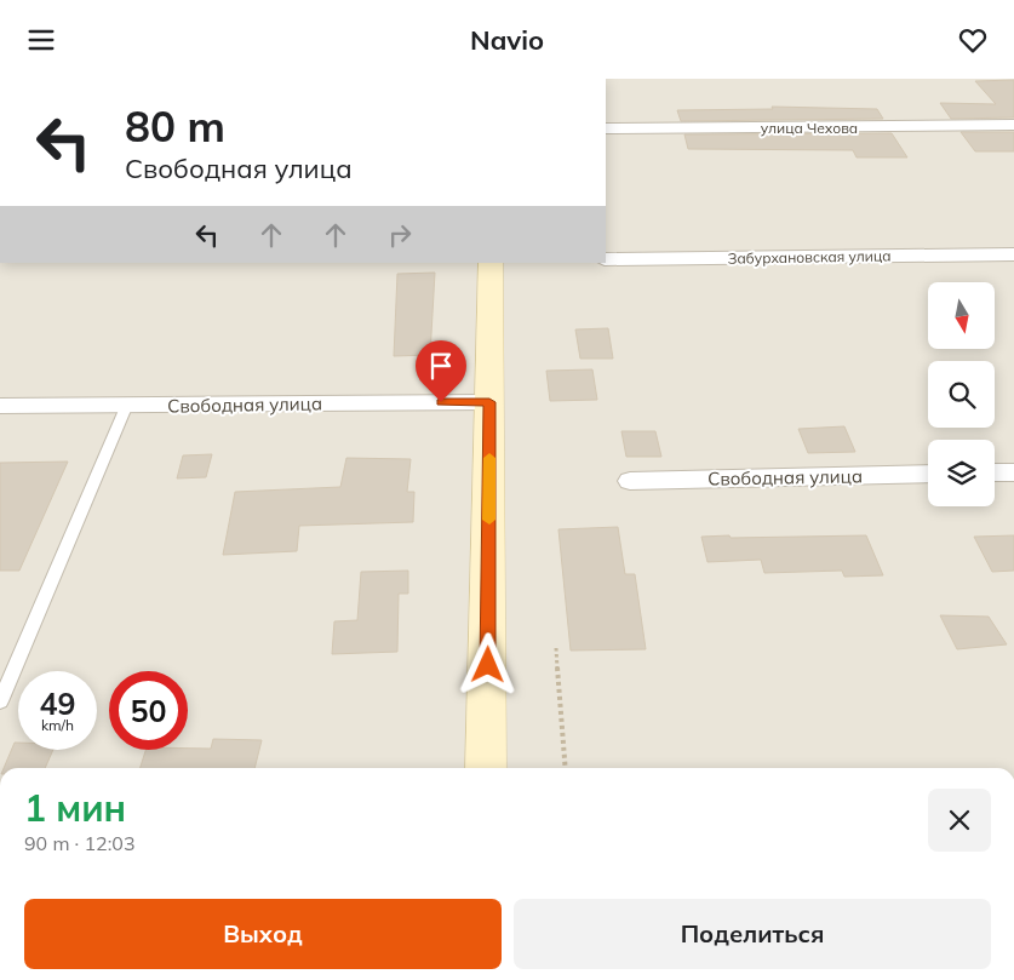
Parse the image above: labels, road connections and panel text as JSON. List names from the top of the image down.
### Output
{
  "streets": {
    "street": ["улица Чехова", "Забурхановская улица", "Свободная улица"]
  },
  "north": "bottom",
  "page": {
    "header": "Navio",
    "turn": ["80 m", "Свободная улица"],
    "speed": "49 km/h",
    "limit": "50",
    "heading": ["1 мин", "90 m · 12:03"],
    "buttons": ["Выход", "Поделиться"]
  }
}
